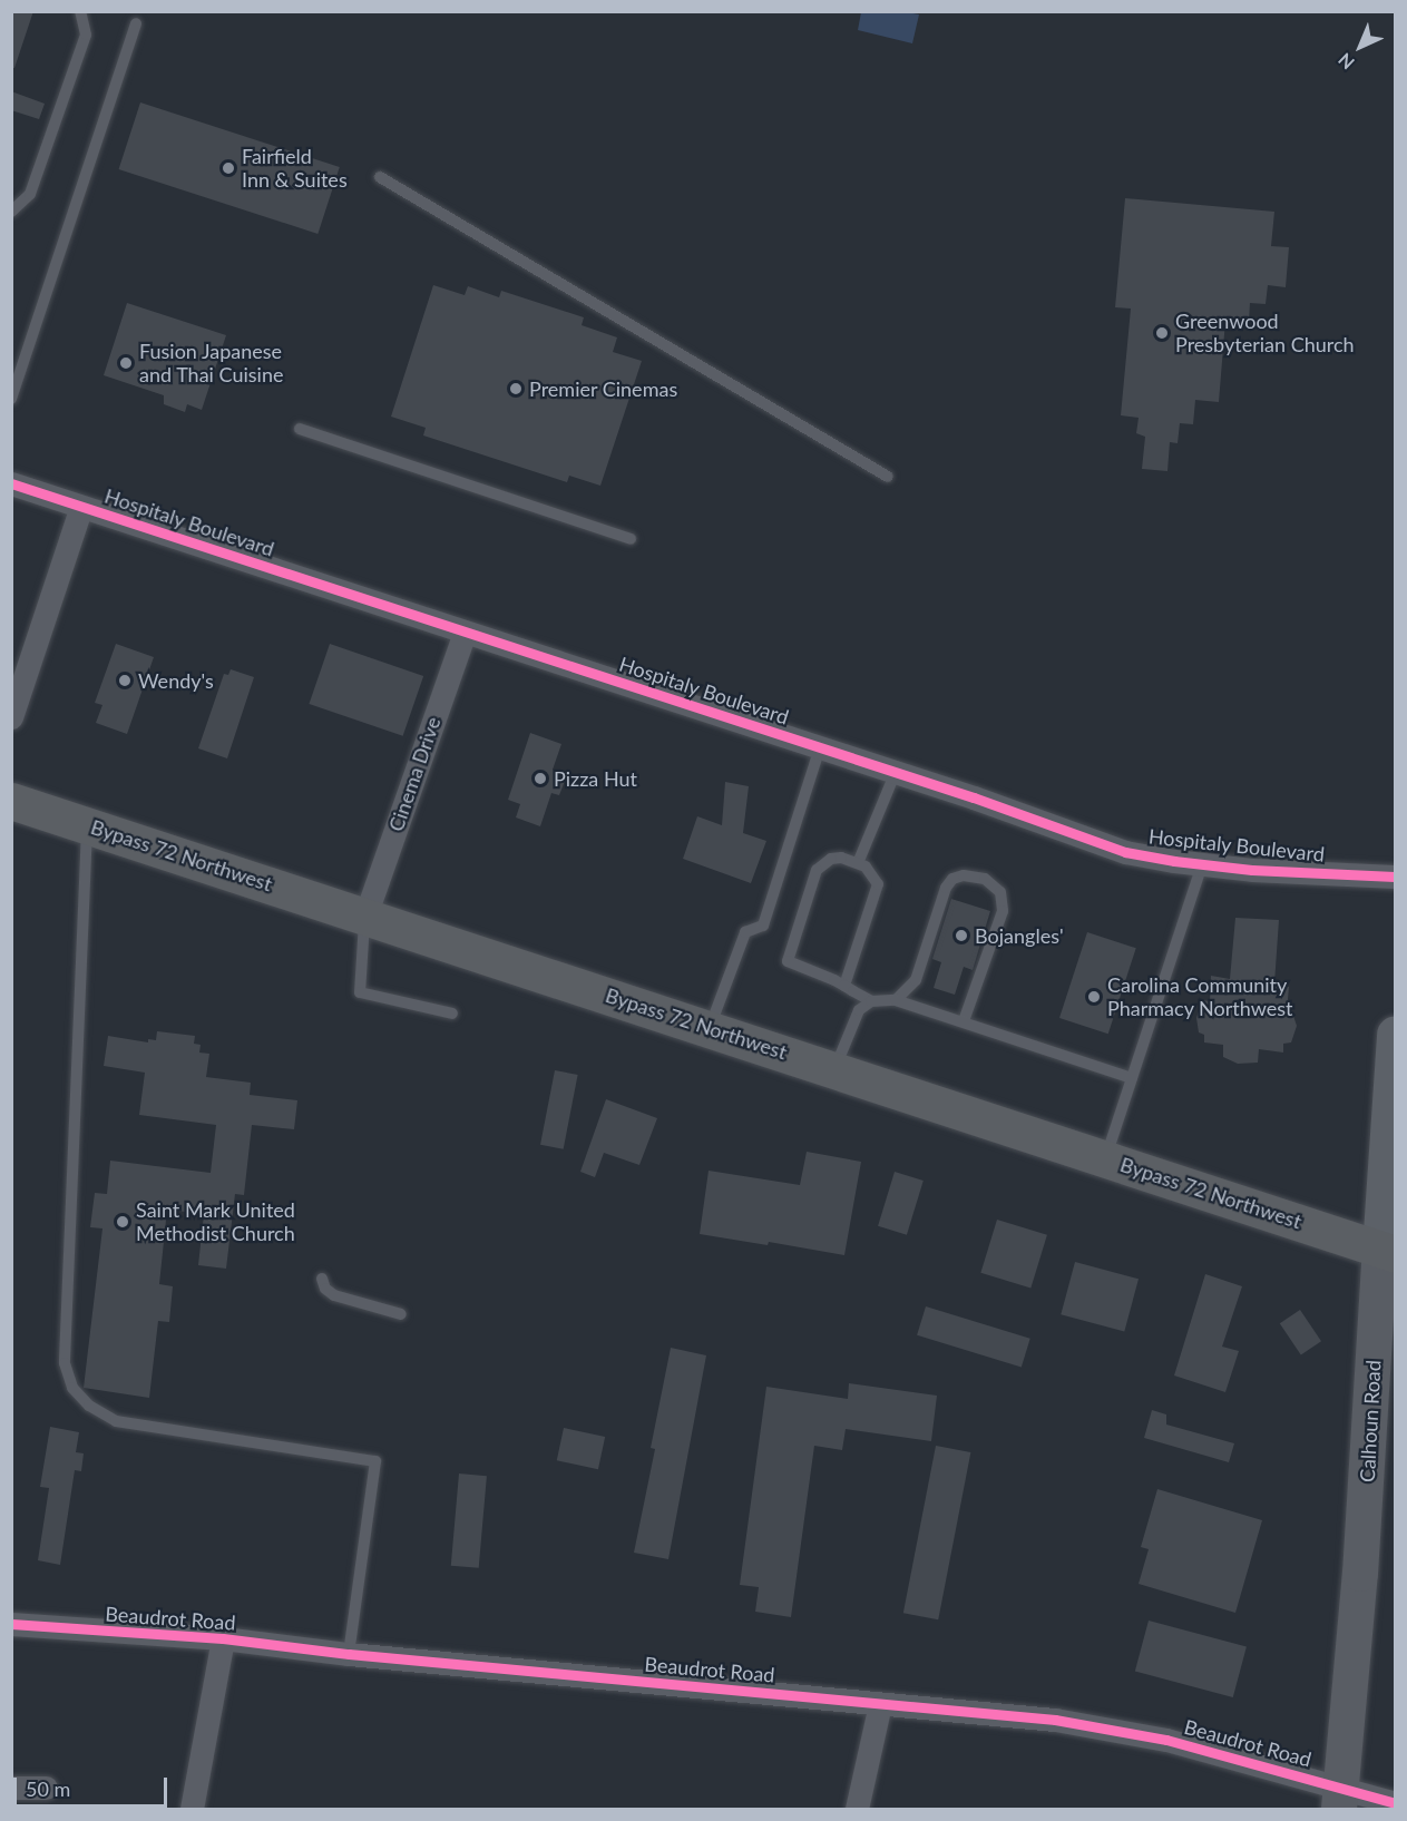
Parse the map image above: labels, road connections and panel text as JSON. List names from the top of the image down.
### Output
{
  "streets": {
    "highway": ["Bypass 72 Northwest"],
    "main road": ["Calhoun Road"],
    "street": ["Hospitaly Boulevard", "Cinema Drive", "Beaudrot Road"]
  },
  "crossings": [
    ["Hospitaly Boulevard", "Cinema Drive"],
    ["Cinema Drive", "Bypass 72 Northwest"],
    ["Bypass 72 Northwest", "Calhoun Road"],
    ["Calhoun Road", "Beaudrot Road"]
  ],
  "places": [
    "Fairfield Inn & Suites",
    "Greenwood Presbyterian Church",
    "Fusion Japanese and Thai Cuisine",
    "Premier Cinemas",
    "Wendy's",
    "Pizza Hut",
    "Bojangles'",
    "Carolina Community Pharmacy Northwest",
    "Saint Mark United Methodist Church"
  ],
  "scale_bar": "50 m",
  "north": "bottom left"
}
